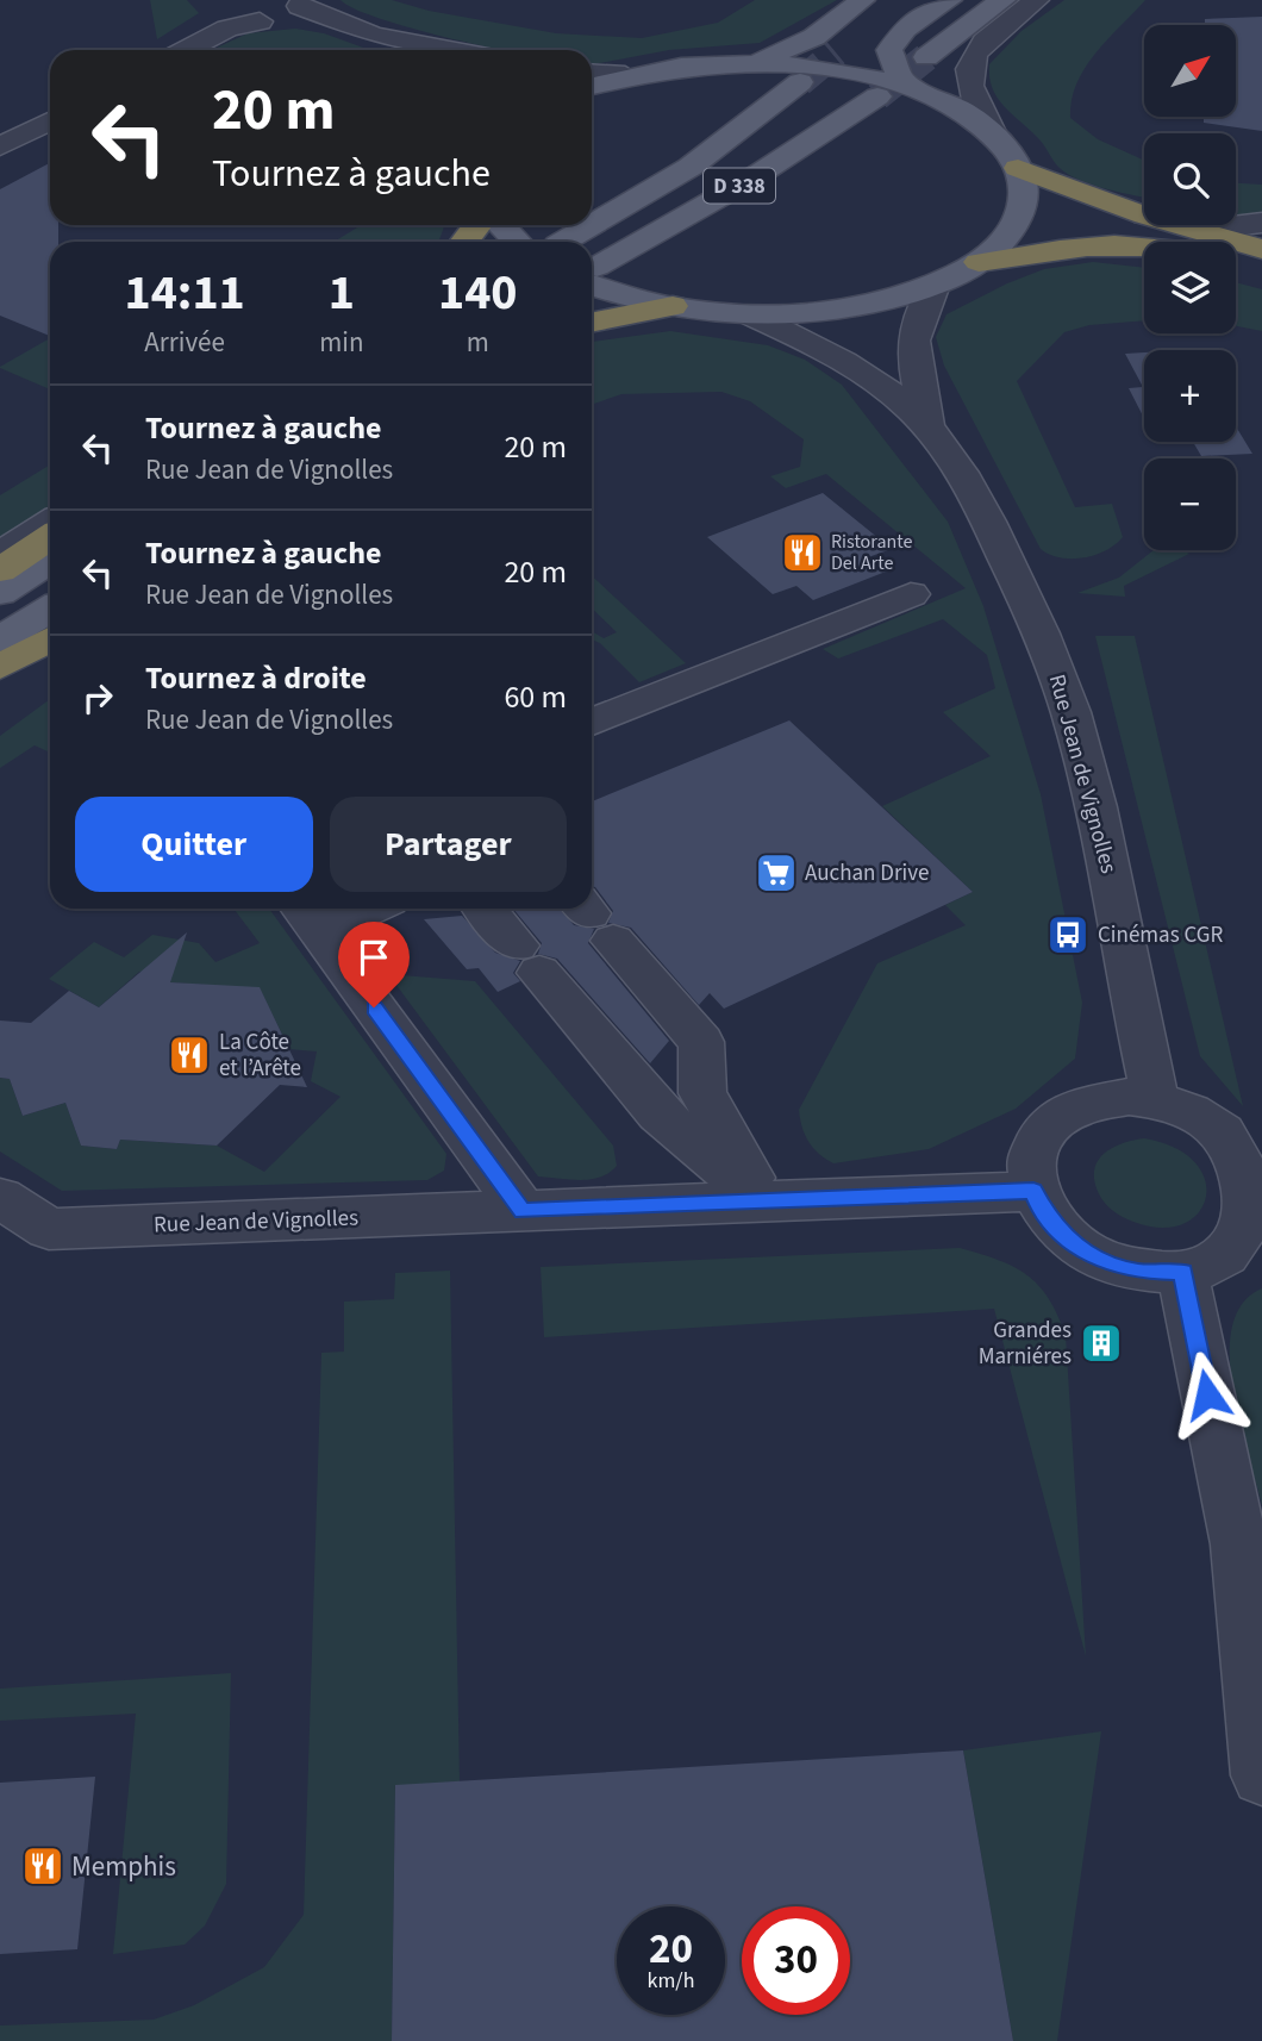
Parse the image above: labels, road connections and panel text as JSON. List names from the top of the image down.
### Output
{
  "streets": {
    "main road": ["D 338"],
    "street": ["Rue Jean de Vignolles"]
  },
  "places": {
    "restaurant": ["Ristorante Del Arte", "La Côte et l’Arête", "Memphis"],
    "supermarket": ["Auchan Drive"],
    "bus stop": ["Cinémas CGR"],
    "building": ["Grandes Marniéres"]
  },
  "north": "top right",
  "page": {
    "map_buttons": ["+", "−"],
    "turn": ["20 m", "Tournez à gauche"],
    "eta": [
      "14:11",
      "Arrivée",
      "1",
      "min",
      "140",
      "m"
    ],
    "list": [
      {
        "name": "Tournez à gauche",
        "note": "Rue Jean de Vignolles",
        "value": "20 m"
      },
      {
        "name": "Tournez à gauche",
        "note": "Rue Jean de Vignolles",
        "value": "20 m"
      },
      {
        "name": "Tournez à droite",
        "note": "Rue Jean de Vignolles",
        "value": "60 m"
      }
    ],
    "buttons": ["Quitter", "Partager"],
    "speed": "20 km/h",
    "limit": "30"
  }
}
